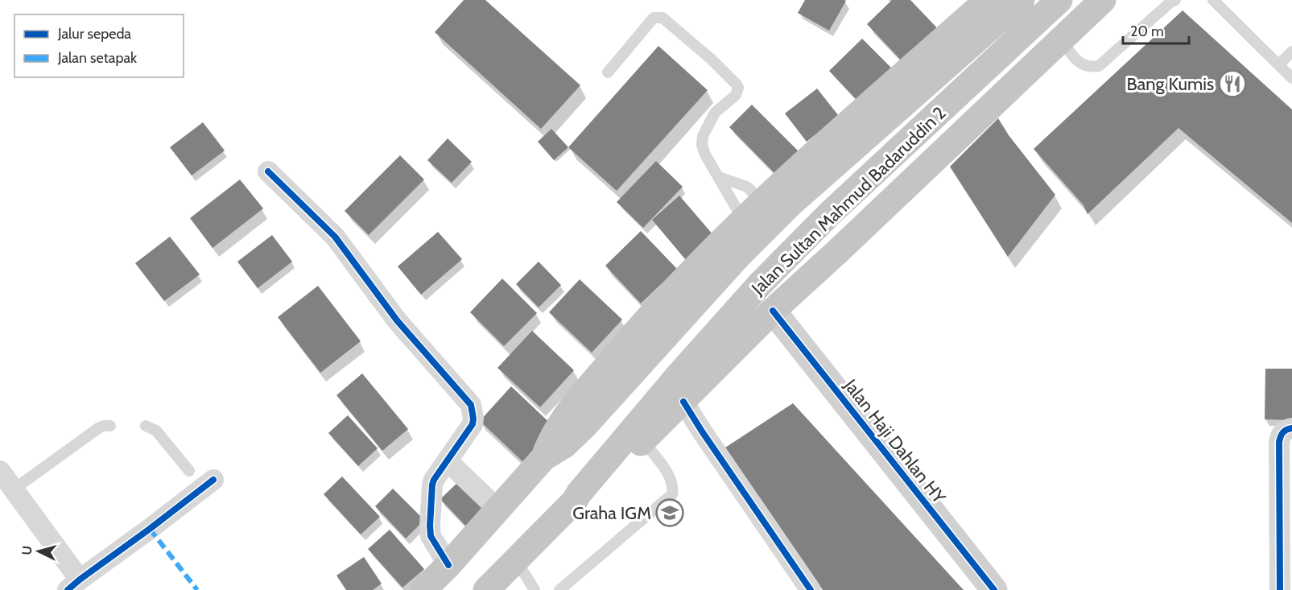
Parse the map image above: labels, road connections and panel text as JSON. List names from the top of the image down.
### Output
{
  "streets": {
    "highway": ["Jalan Sultan Mahmud Badaruddin 2"],
    "street": ["Jalan Haji Dahlan HY"]
  },
  "places": {
    "restaurant": ["Bang Kumis"],
    "school or university": ["Graha IGM"]
  },
  "legend": ["Jalur sepeda", "Jalan setapak"],
  "scale_bar": "20 m",
  "north": "left"
}
